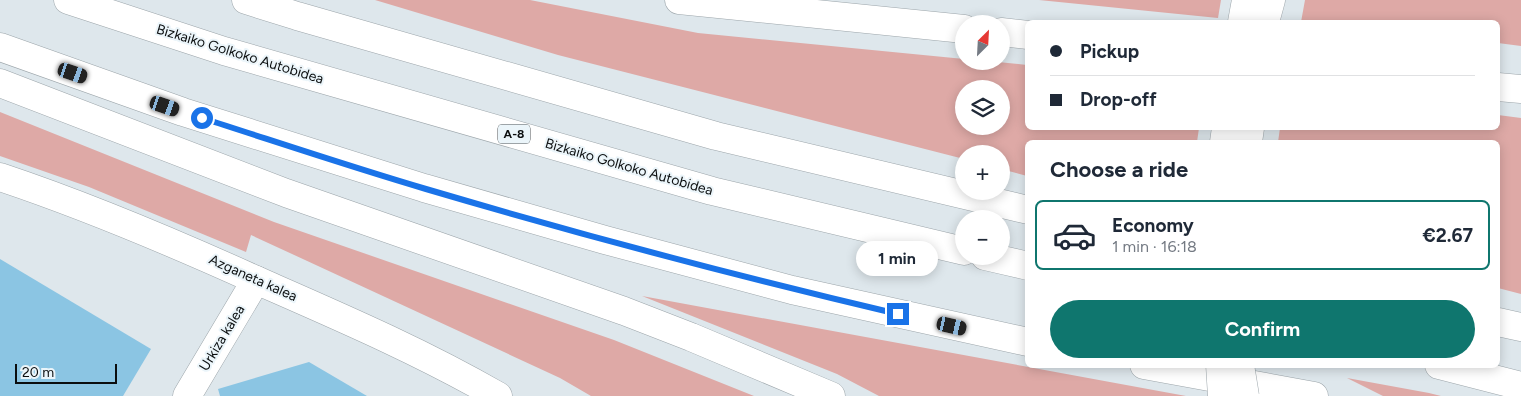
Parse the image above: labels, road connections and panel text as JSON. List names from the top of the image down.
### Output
{
  "streets": {
    "main road": [
      "Bizkaiko Golkoko Autobidea",
      "A-8",
      "Azganeta kalea",
      "Urkiza kalea"
    ]
  },
  "crossings": [
    ["Azganeta kalea", "Urkiza kalea"]
  ],
  "scale_bar": "20 m",
  "north": "top right",
  "page": {
    "map_buttons": ["+", "−"],
    "banner": ["Pickup", "Drop-off"],
    "heading": "Choose a ride",
    "list": [
      {
        "name": "Economy",
        "note": "1 min · 16:18",
        "value": "€2.67"
      }
    ],
    "bubble": "1 min",
    "buttons": "Confirm",
    "scale": "20 m"
  }
}
